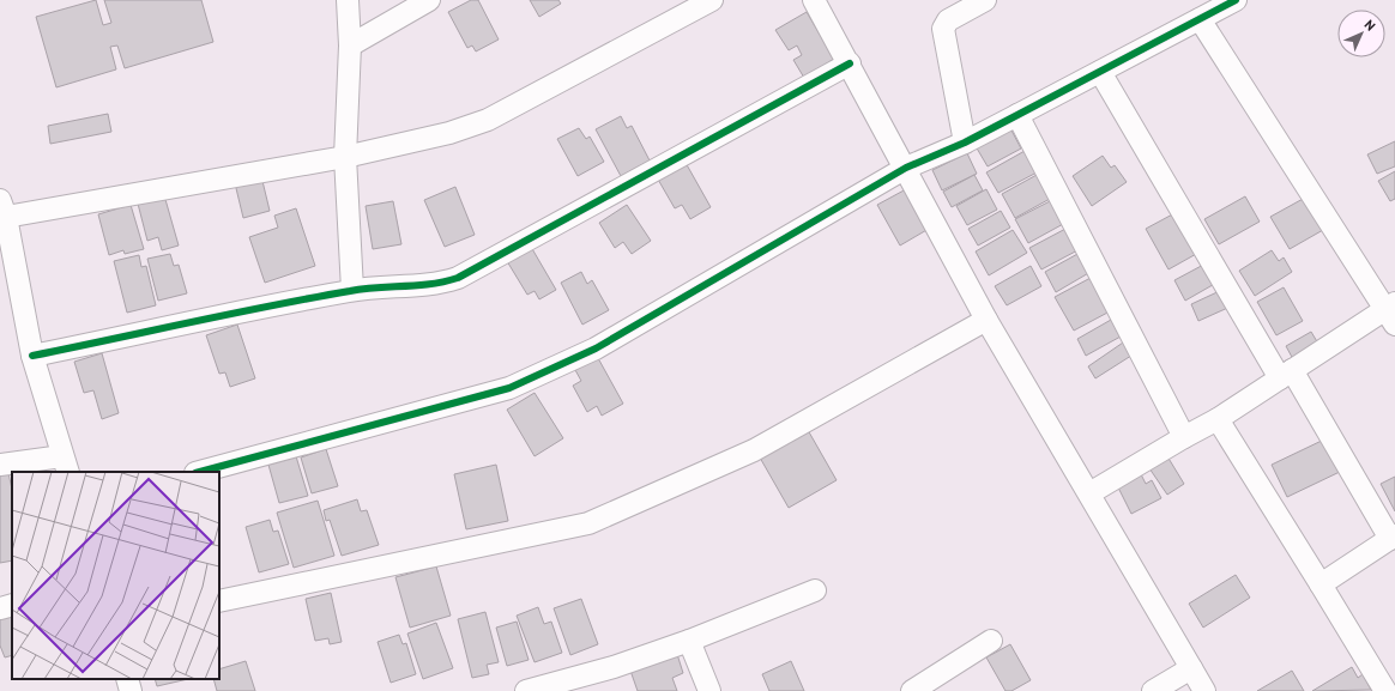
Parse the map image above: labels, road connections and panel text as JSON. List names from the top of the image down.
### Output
{
  "north": "top right"
}
